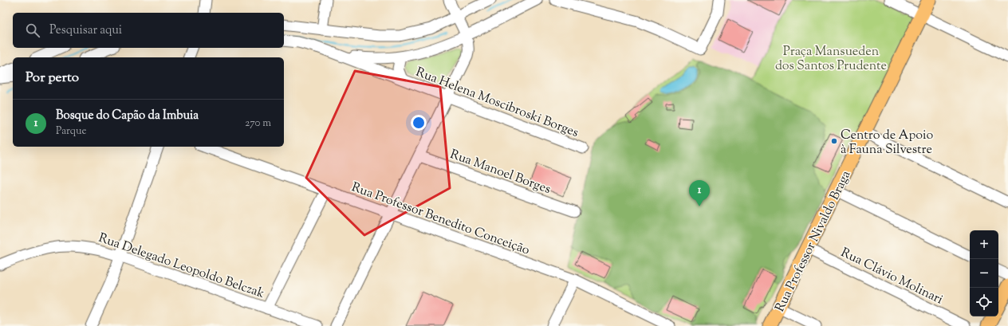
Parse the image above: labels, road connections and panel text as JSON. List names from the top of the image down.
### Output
{
  "streets": {
    "main road": ["Rua Professor Nivaldo Braga"],
    "street": [
      "Rua Helena Moscibroski Borges",
      "Rua Manoel Borges",
      "Rua Professor Benedito Conceição",
      "Rua Delegado Leopoldo Belczak",
      "Rua Clávio Molinari"
    ]
  },
  "crossings": [
    ["Rua Professor Nivaldo Braga", "Rua Clávio Molinari"]
  ],
  "parks": ["Praça Mansueden dos Santos Prudente"],
  "places": ["Centro de Apoio à Fauna Silvestre"],
  "page": {
    "search": "Pesquisar aqui",
    "heading": "Por perto",
    "list": [
      {
        "mark": "1",
        "name": "Bosque do Capão da Imbuia",
        "note": "Parque",
        "value": "270 m"
      }
    ],
    "pins": "1",
    "map_buttons": ["+", "−"]
  }
}
